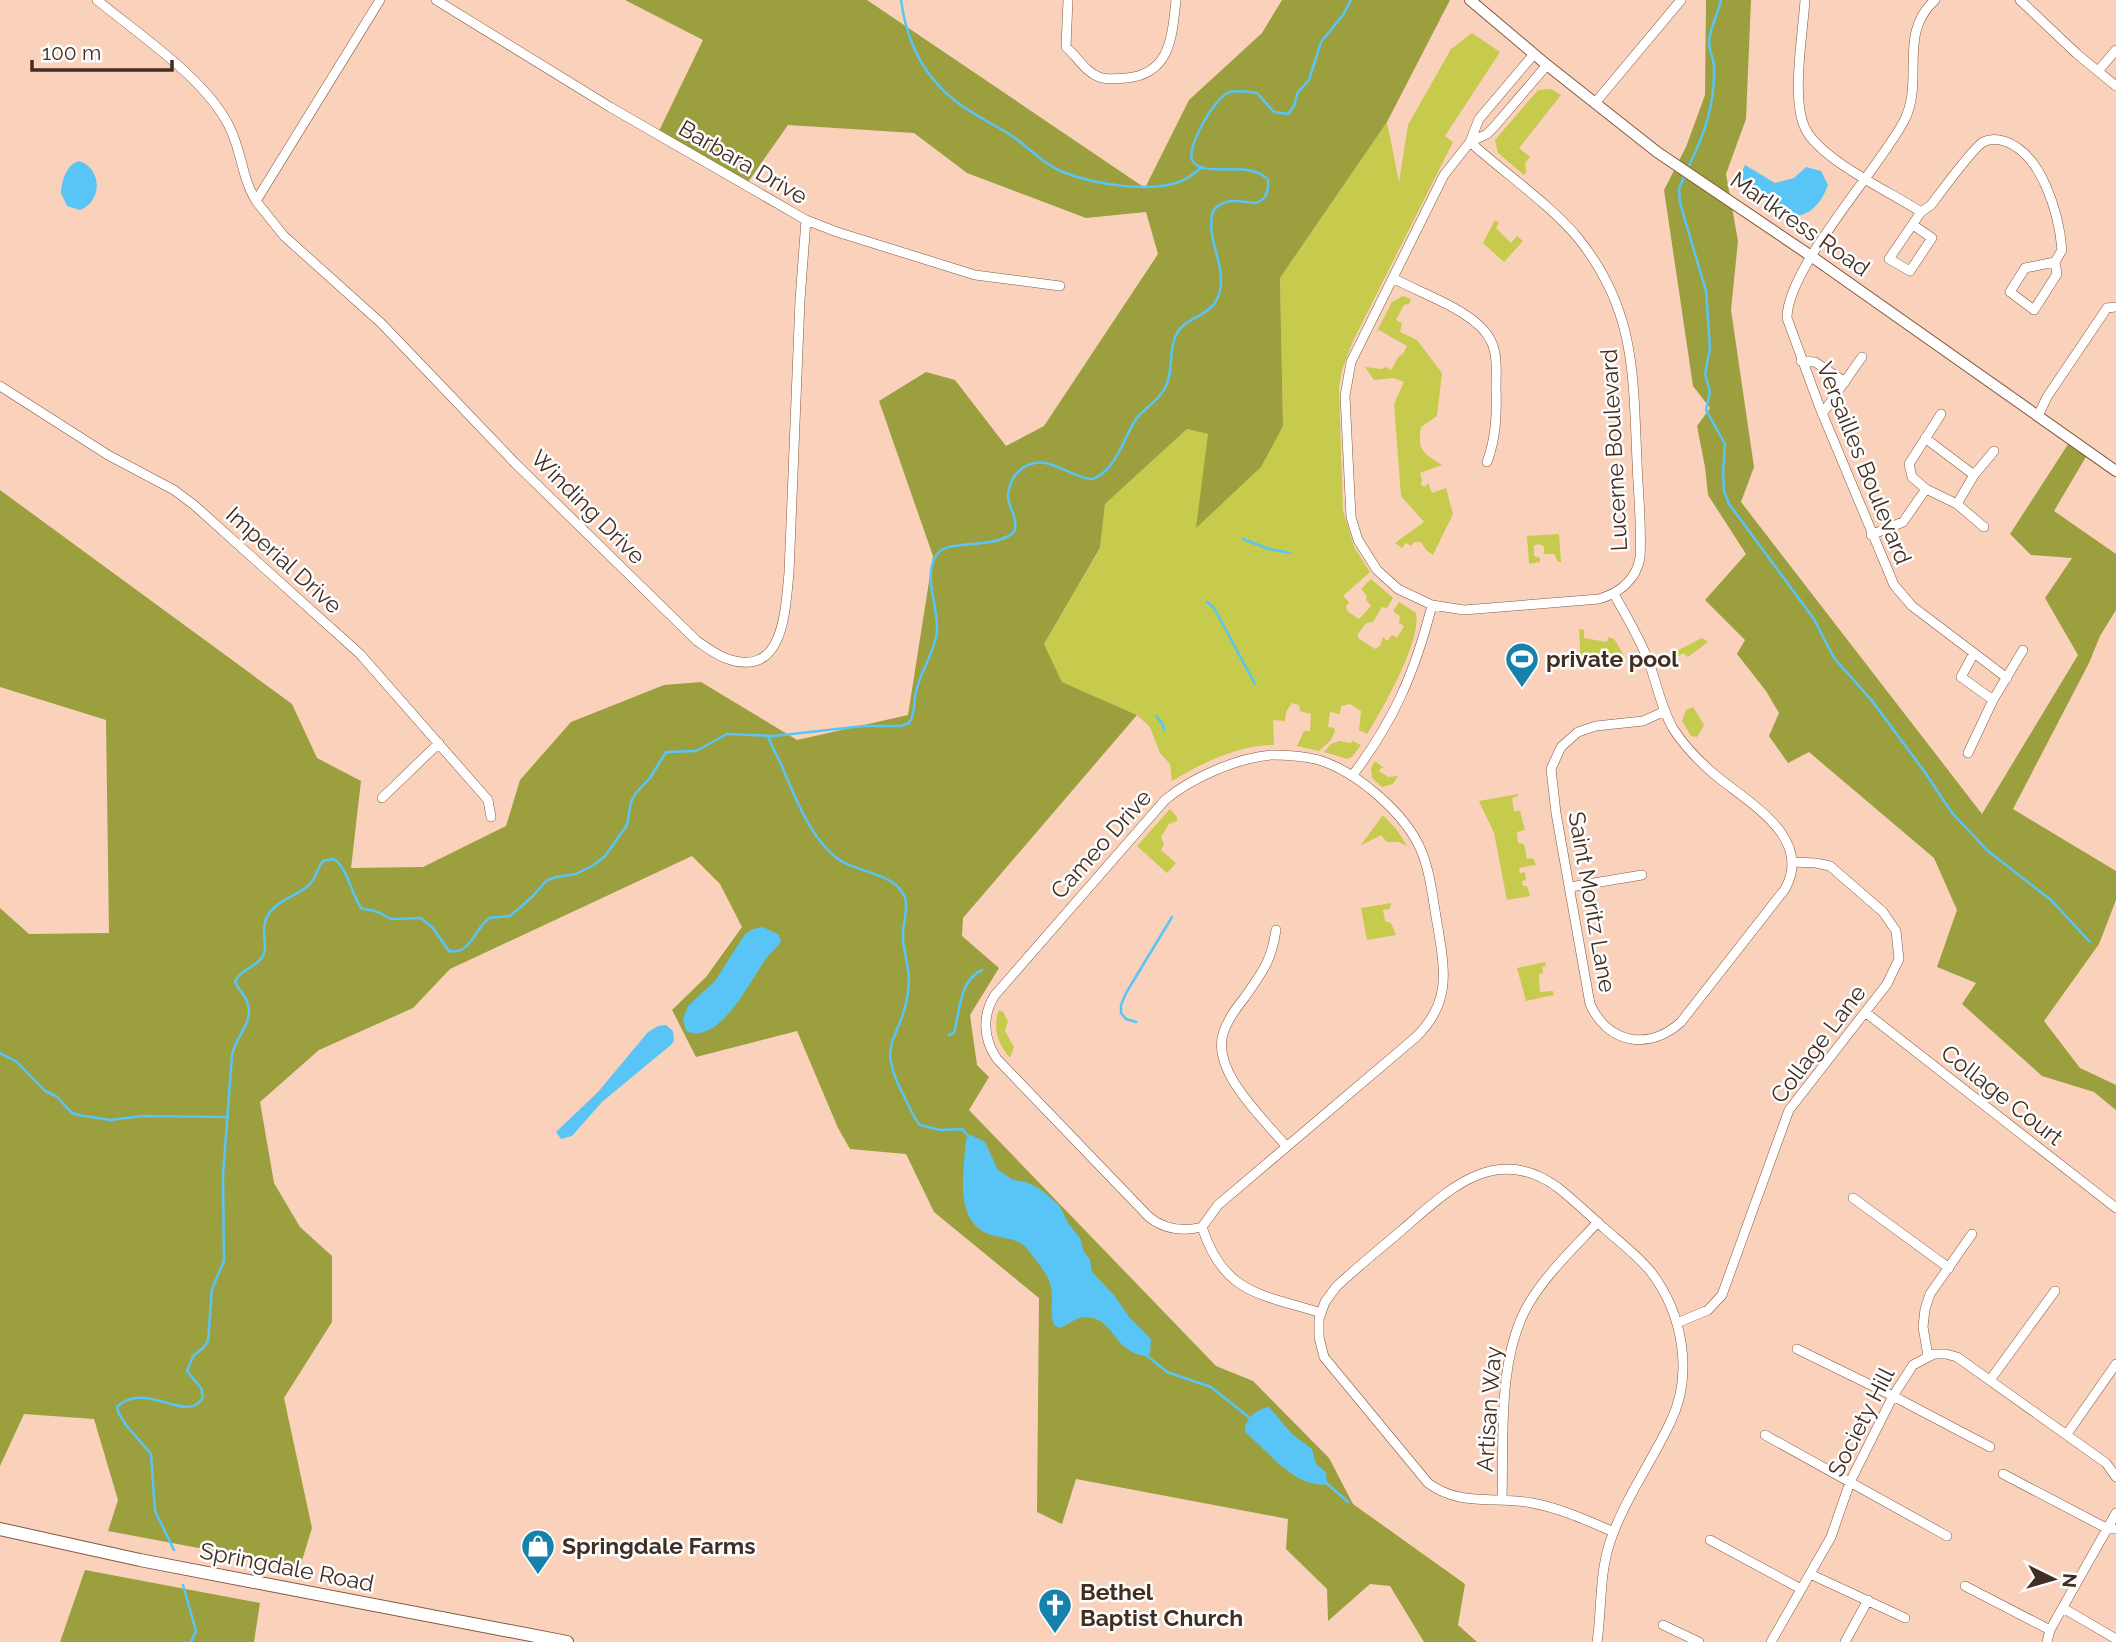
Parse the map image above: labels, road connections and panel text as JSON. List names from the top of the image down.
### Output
{
  "streets": {
    "main road": ["Springdale Road"],
    "street": [
      "Barbara Drive",
      "Marlkress Road",
      "Lucerne Boulevard",
      "Versailles Boulevard",
      "Winding Drive",
      "Imperial Drive",
      "Cameo Drive",
      "Saint Moritz Lane",
      "Collage Lane",
      "Collage Court",
      "Artisan Way",
      "Society Hill"
    ]
  },
  "crossings": [
    ["Barbara Drive", "Winding Drive"],
    ["Marlkress Road", "Versailles Boulevard"],
    ["Saint Moritz Lane", "Collage Lane"],
    ["Collage Lane", "Collage Court"]
  ],
  "places": {
    "sports": ["private pool"],
    "shop": ["Springdale Farms"],
    "church": ["Bethel Baptist Church"]
  },
  "scale_bar": "100 m",
  "north": "right"
}
